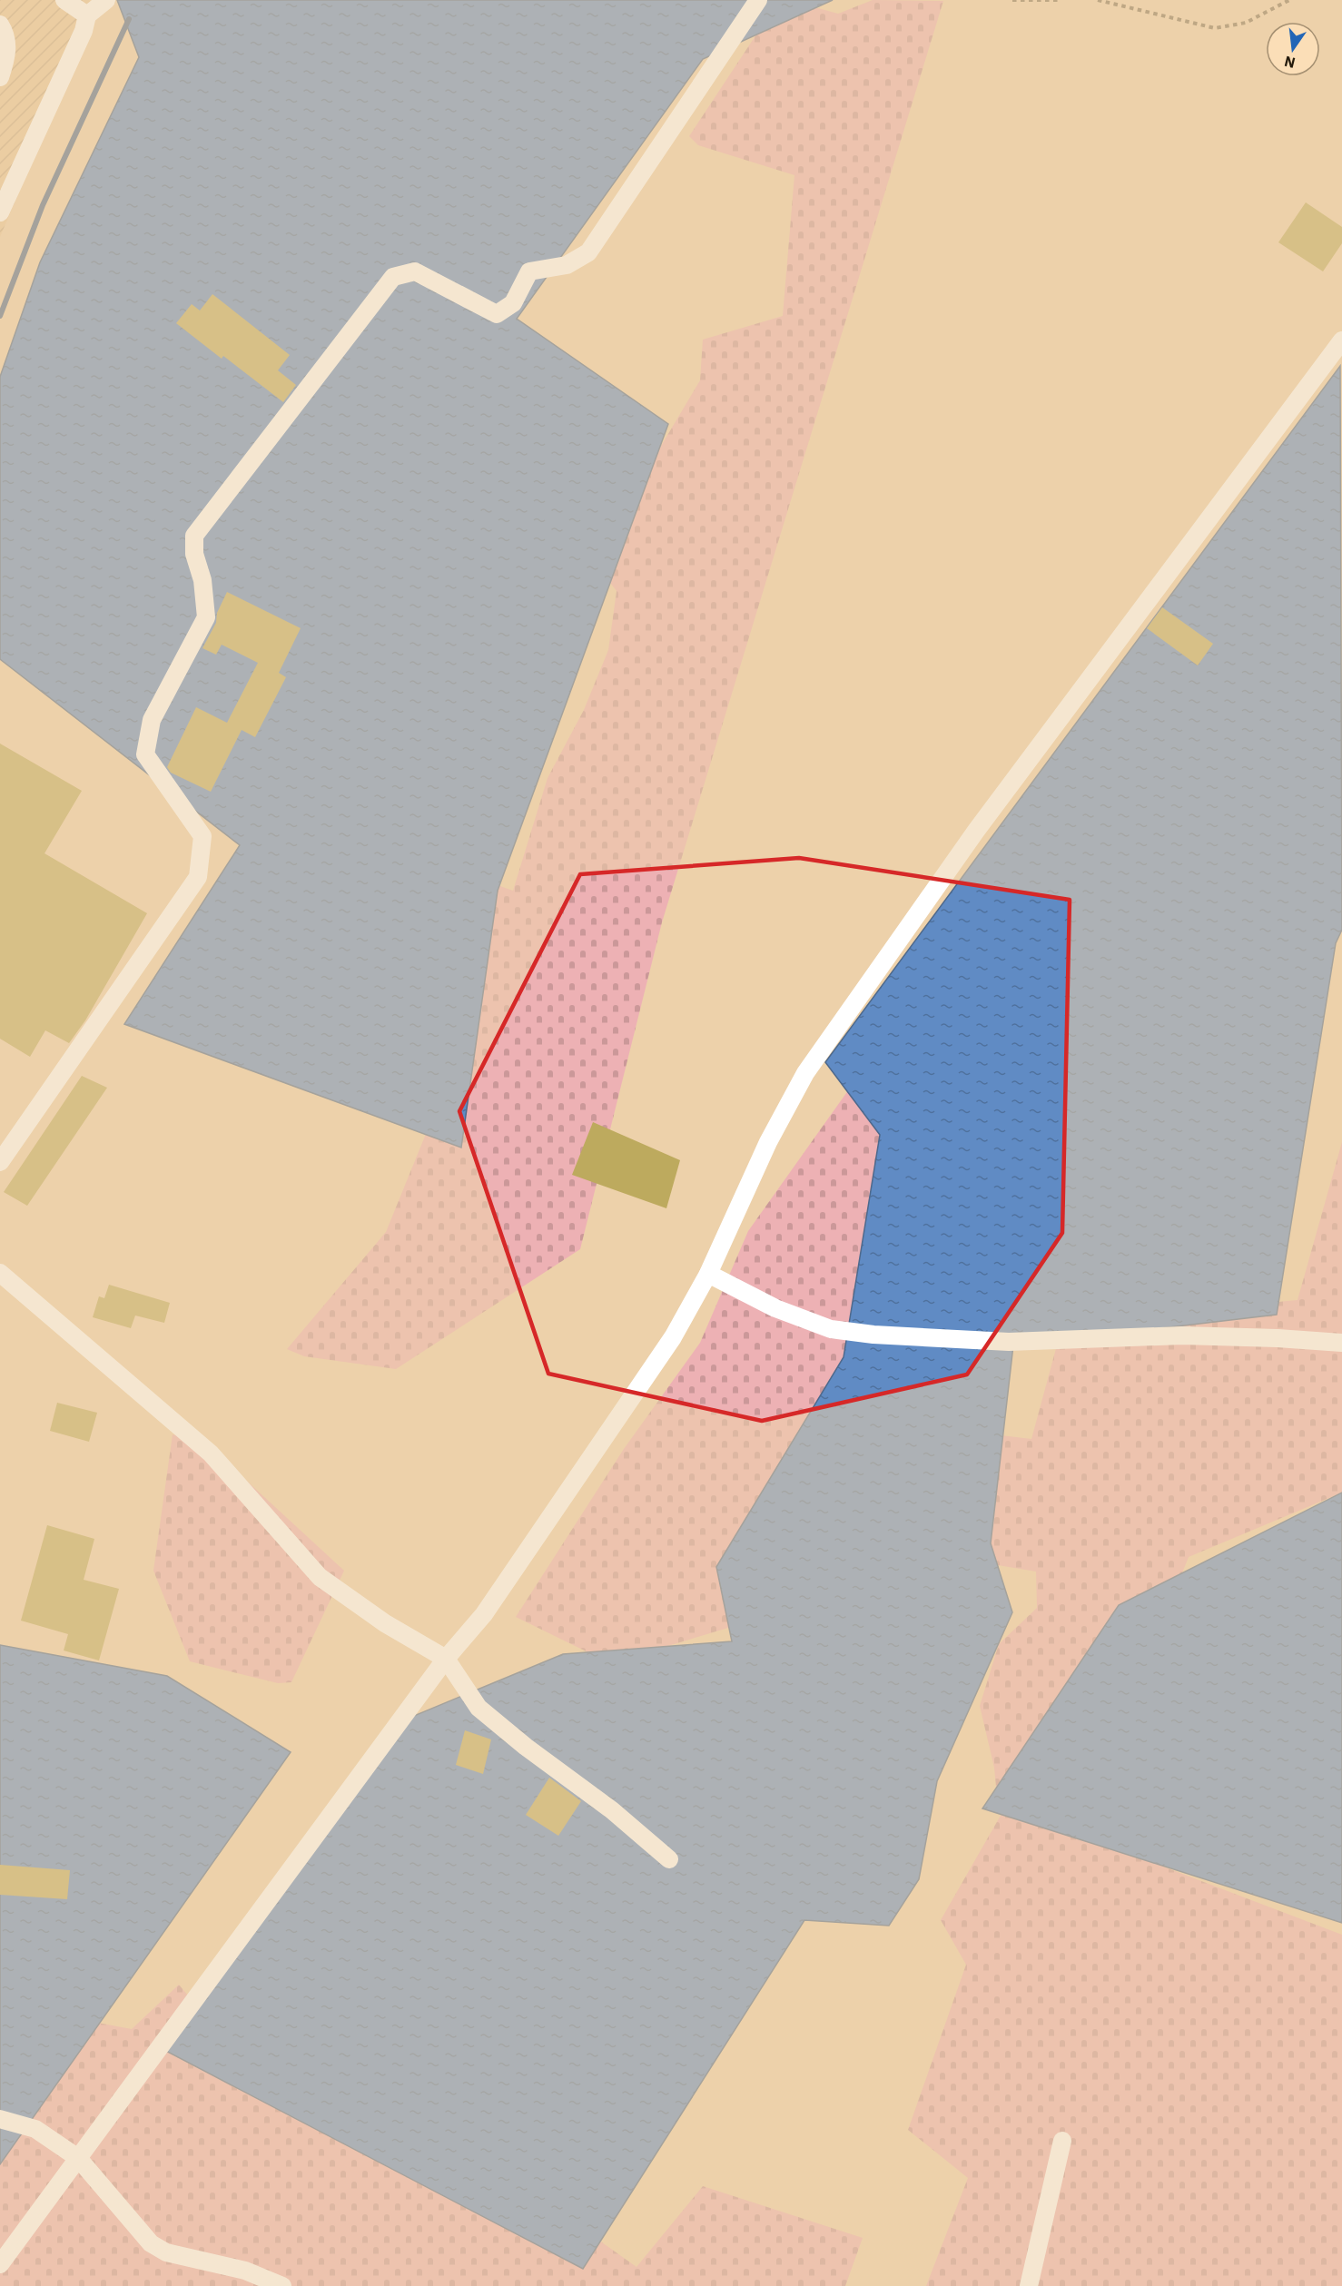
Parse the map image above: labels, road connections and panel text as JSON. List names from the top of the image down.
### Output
{
  "north": "bottom"
}
